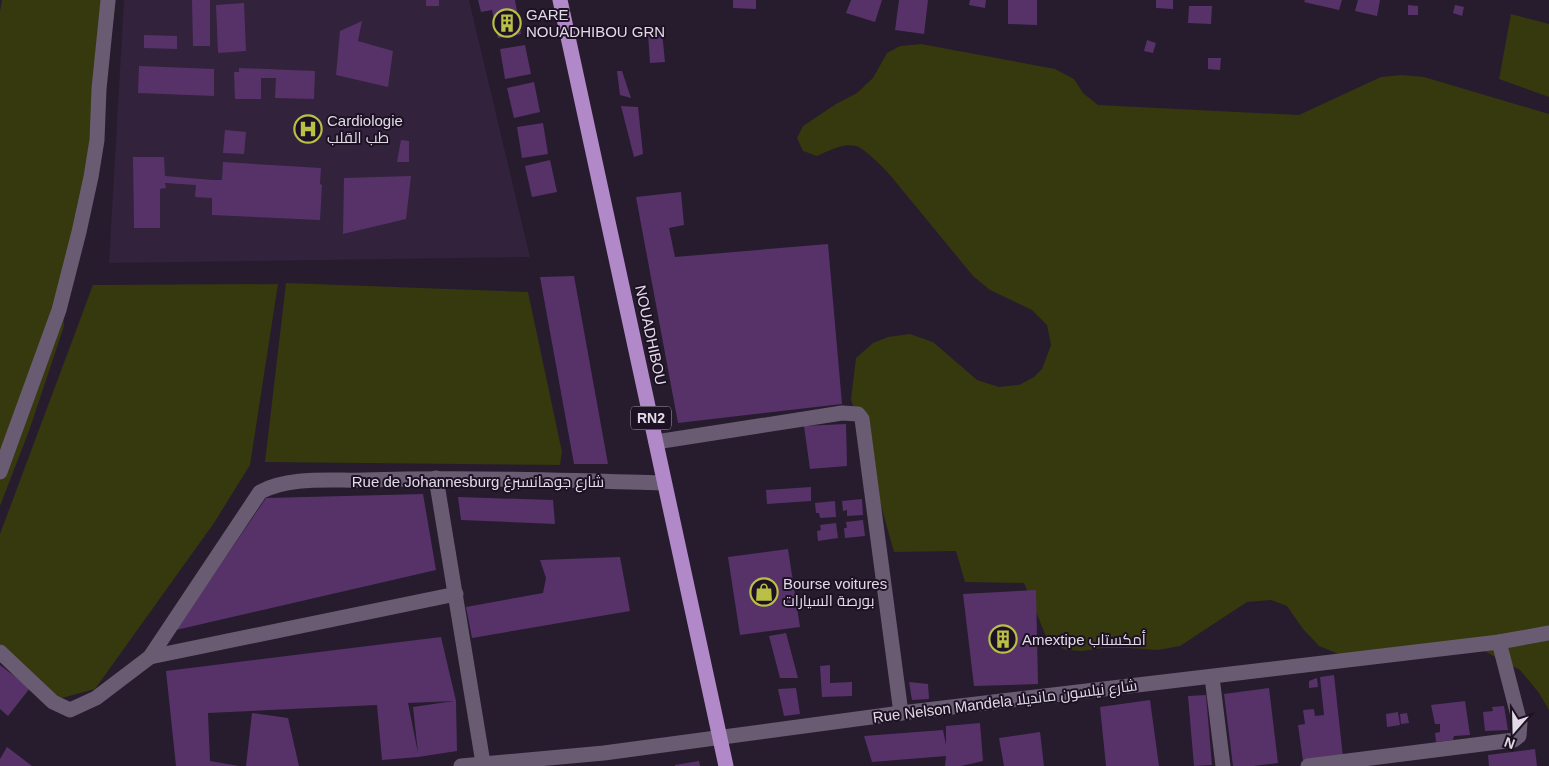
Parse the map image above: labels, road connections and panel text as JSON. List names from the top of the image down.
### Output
{
  "streets": {
    "highway": ["NOUADHIBOU", "RN2"],
    "street": ["Rue de Johannesburg شارع جوهانسبرغ", "Rue Nelson Mandela شارع نيلسون مانديلا"]
  },
  "crossings": [
    ["NOUADHIBOU", "Rue de Johannesburg شارع جوهانسبرغ"],
    ["NOUADHIBOU", "Rue Nelson Mandela شارع نيلسون مانديلا"]
  ],
  "places": {
    "building": ["GARE NOUADHIBOU GRN", "Amextipe أمكستاب"],
    "hospital": ["Cardiologie طب القلب"],
    "shop": ["Bourse voitures بورصة السيارات"]
  },
  "north": "bottom"
}
